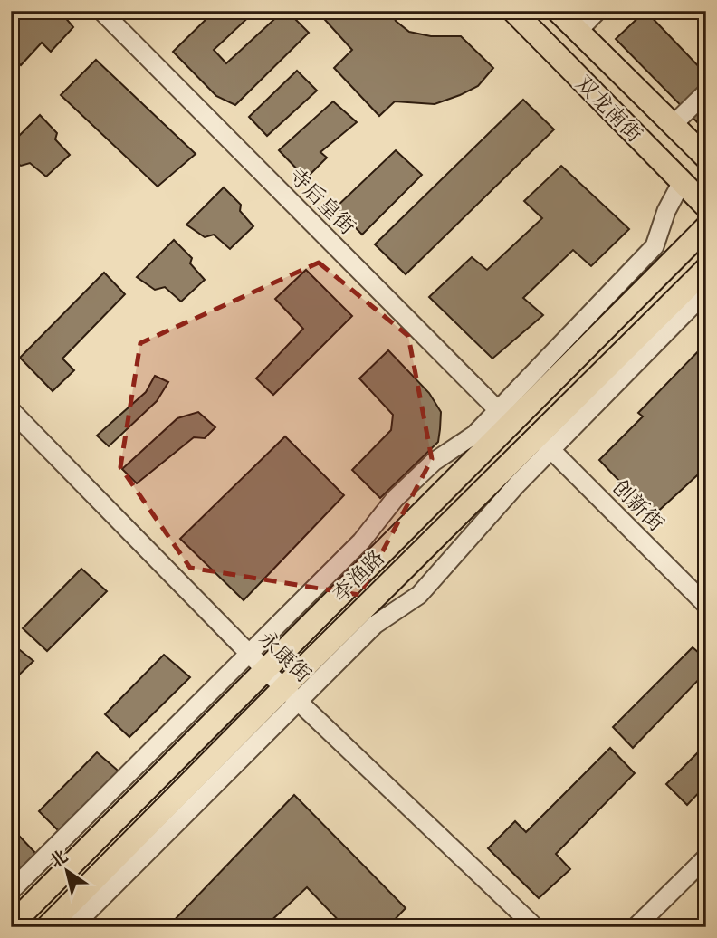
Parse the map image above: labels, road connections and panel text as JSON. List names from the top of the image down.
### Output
{
  "streets": {
    "main road": ["双龙南街", "李渔路"],
    "street": ["寺后皇街", "创新街", "永康街"]
  },
  "crossings": [
    ["寺后皇街", "李渔路"],
    ["创新街", "李渔路"],
    ["李渔路", "永康街"]
  ],
  "north": "top left"
}
